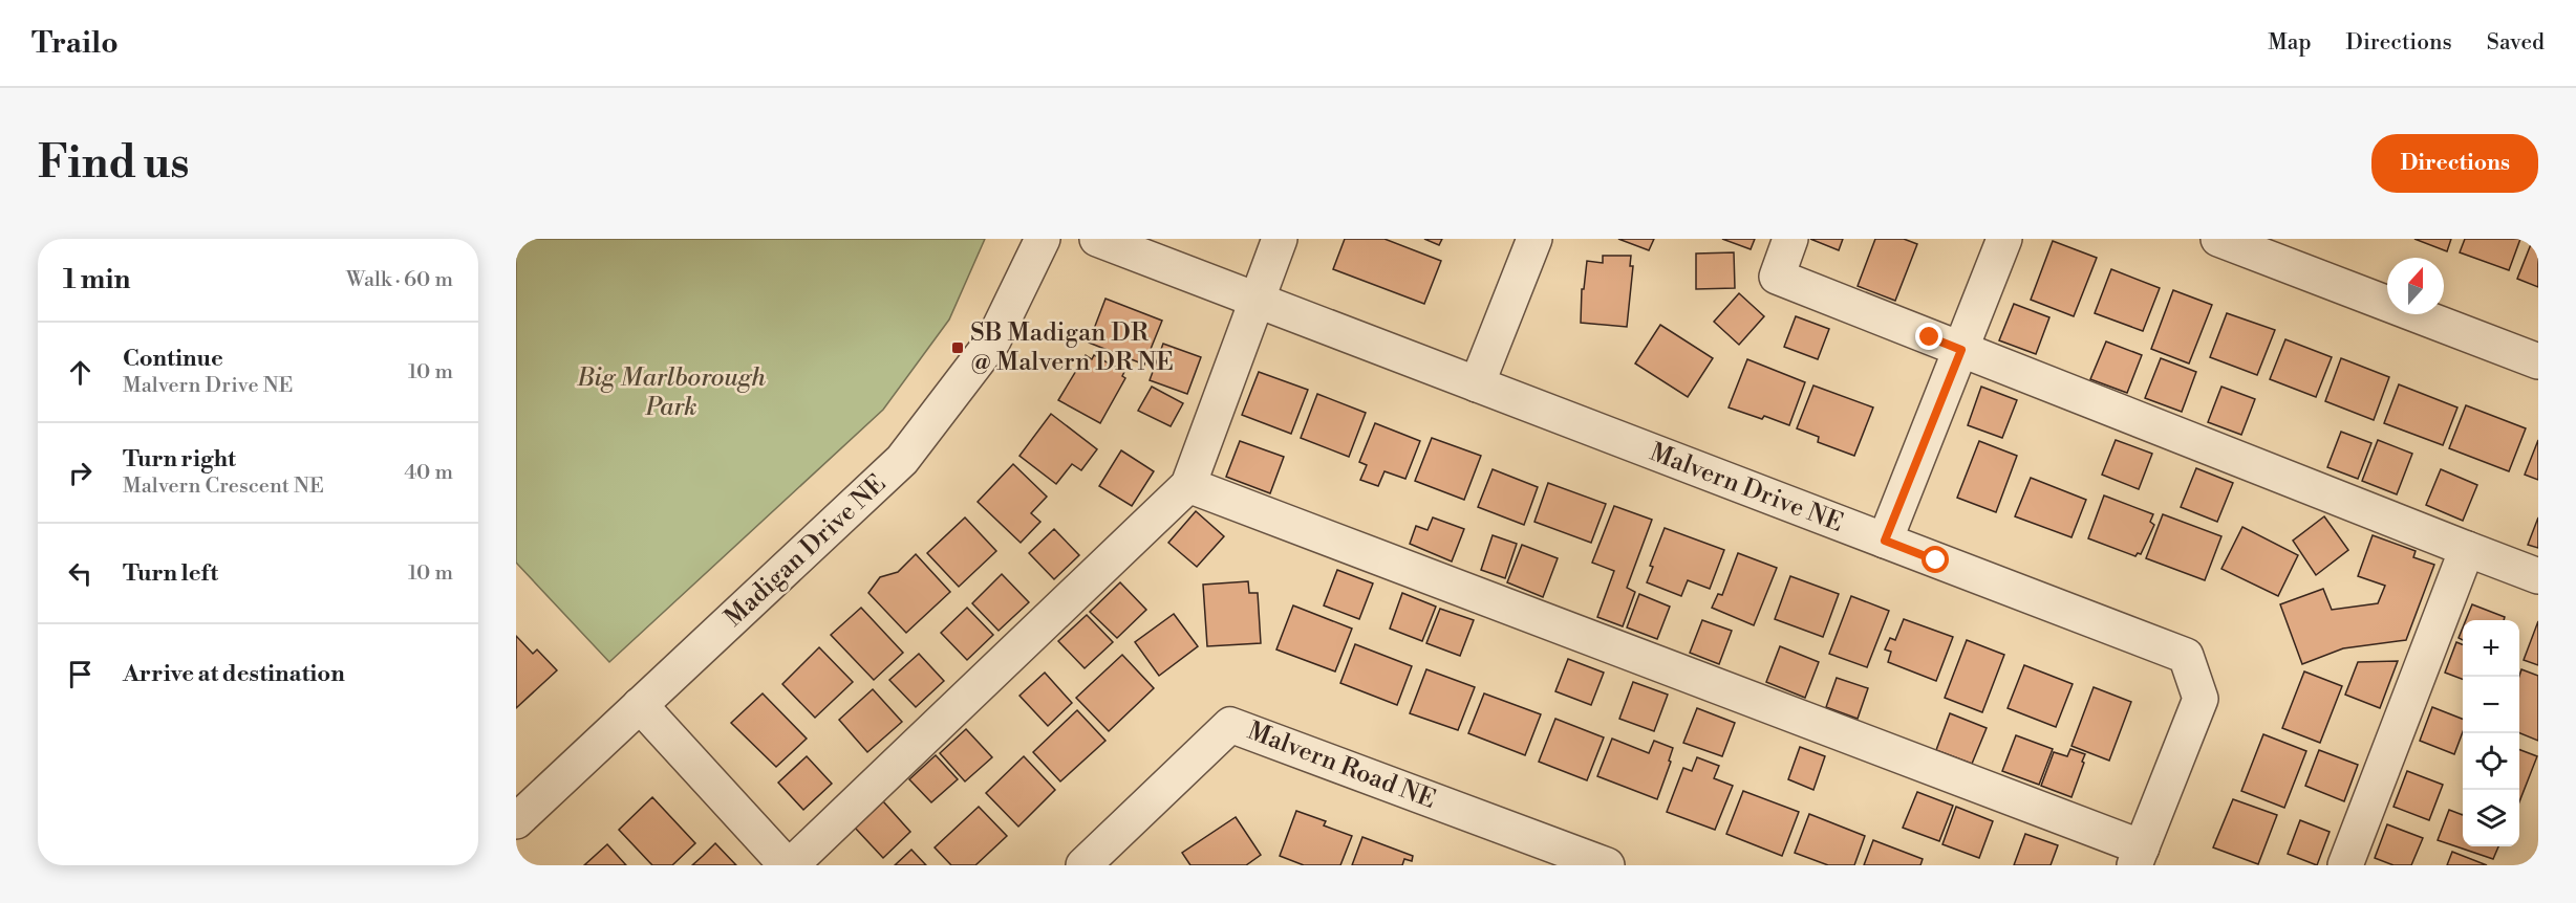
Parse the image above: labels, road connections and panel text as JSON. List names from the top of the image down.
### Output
{
  "streets": {
    "street": ["Malvern Drive NE", "Madigan Drive NE", "Malvern Road NE"]
  },
  "parks": ["Big Marlborough Park"],
  "places": {
    "transit": ["SB Madigan DR @ Malvern DR NE"]
  },
  "north": "top",
  "page": {
    "header": "Trailo",
    "nav": ["Map", "Directions", "Saved"],
    "buttons": "Directions",
    "title": "Find us",
    "heading": ["1 min", "Walk · 60 m"],
    "list": [
      ["Continue", "Malvern Drive NE", "10 m"],
      ["Turn right", "Malvern Crescent NE", "40 m"],
      ["Turn left", "10 m"],
      "Arrive at destination"
    ],
    "map_buttons": ["+", "−"]
  }
}
